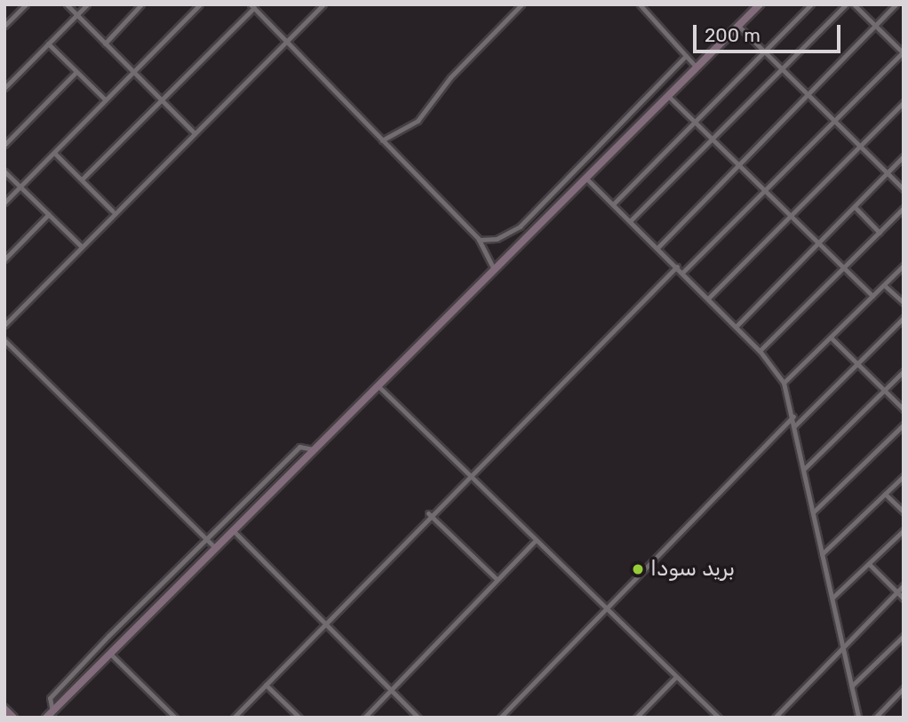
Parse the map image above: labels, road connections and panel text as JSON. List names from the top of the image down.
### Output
{
  "places": ["بريد سودا"],
  "scale_bar": "200 m"
}
